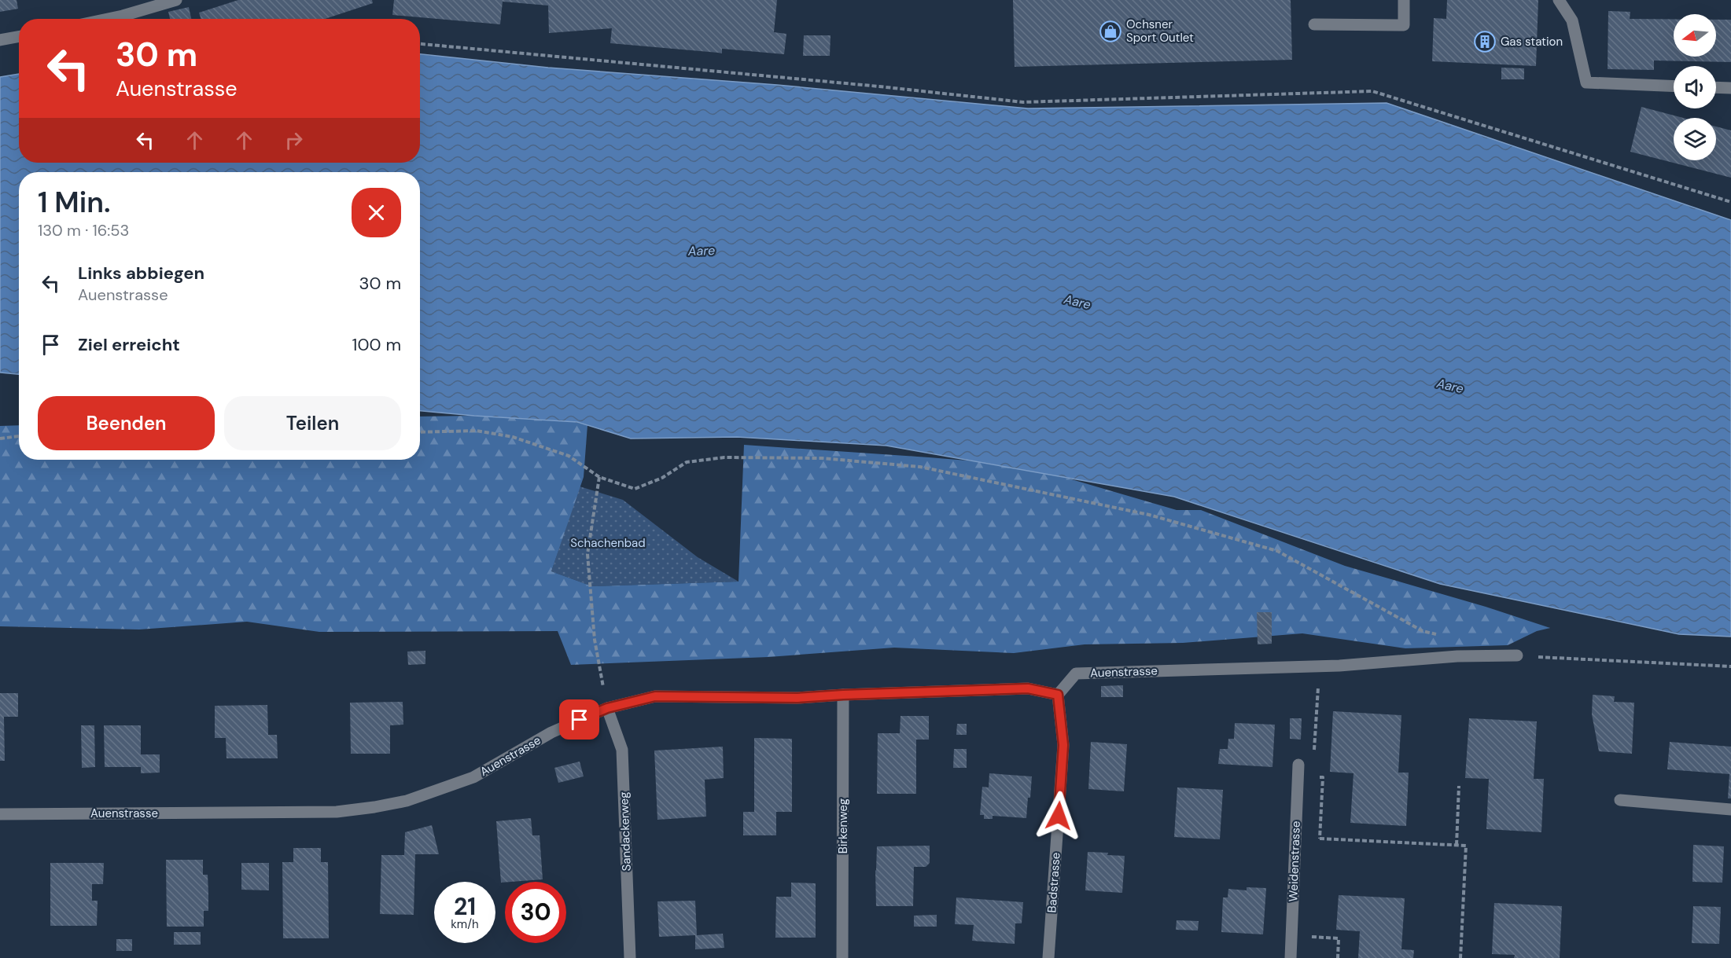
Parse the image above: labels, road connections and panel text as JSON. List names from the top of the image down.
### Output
{
  "streets": {
    "street": [
      "Auenstrasse",
      "Birkenweg",
      "Sandackerweg",
      "Weidenstrasse",
      "Badstrasse"
    ]
  },
  "crossings": [
    ["Auenstrasse", "Birkenweg"],
    ["Auenstrasse", "Sandackerweg"],
    ["Auenstrasse", "Badstrasse"]
  ],
  "water": ["Aare"],
  "parks": ["Schachenbad"],
  "places": {
    "shop": ["Ochsner Sport Outlet"],
    "building": ["Gas station"]
  },
  "north": "left",
  "page": {
    "turn": ["30 m", "Auenstrasse"],
    "heading": ["1 Min.", "130 m · 16:53"],
    "list": [
      {
        "name": "Links abbiegen",
        "note": "Auenstrasse",
        "value": "30 m"
      },
      {
        "name": "Ziel erreicht",
        "value": "100 m"
      }
    ],
    "buttons": ["Beenden", "Teilen"],
    "speed": "21 km/h",
    "limit": "30"
  }
}
